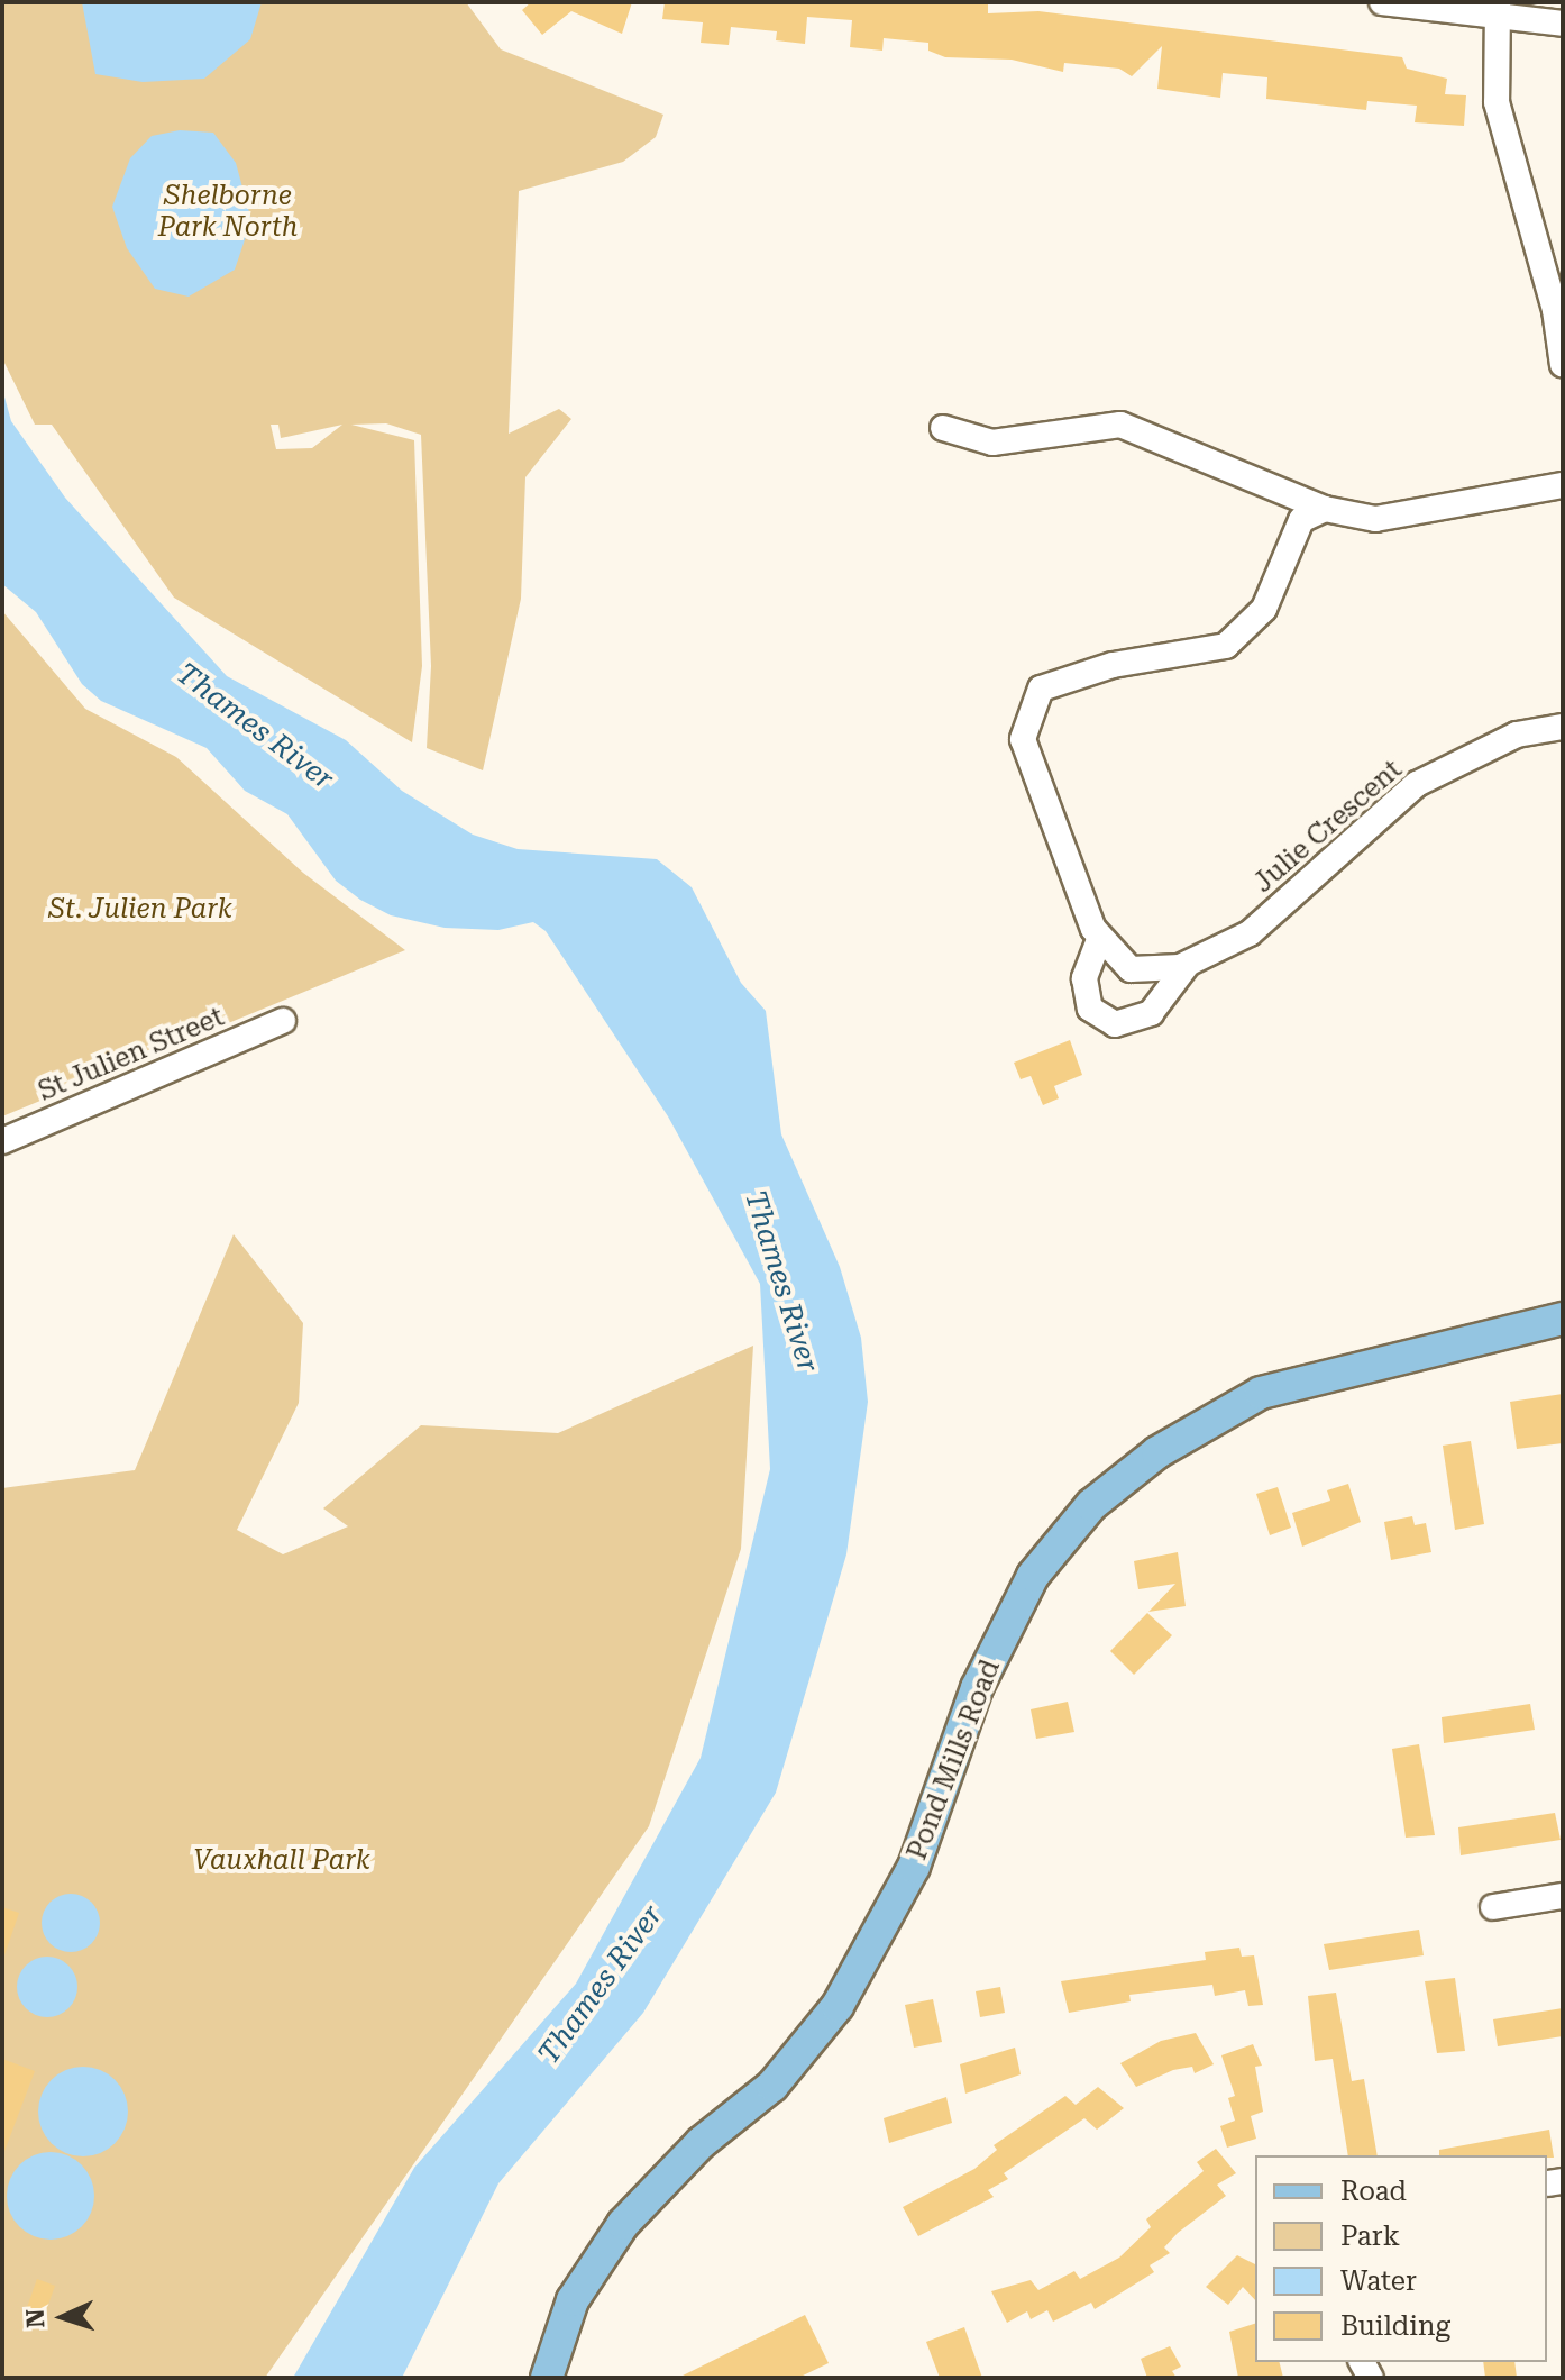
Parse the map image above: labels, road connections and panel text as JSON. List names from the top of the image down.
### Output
{
  "streets": {
    "main road": ["Pond Mills Road"],
    "street": ["Julie Crescent", "St Julien Street"]
  },
  "water": ["Thames River"],
  "parks": ["Shelborne Park North", "St. Julien Park", "Vauxhall Park"],
  "legend": [
    "Road",
    "Park",
    "Water",
    "Building"
  ],
  "north": "left"
}
